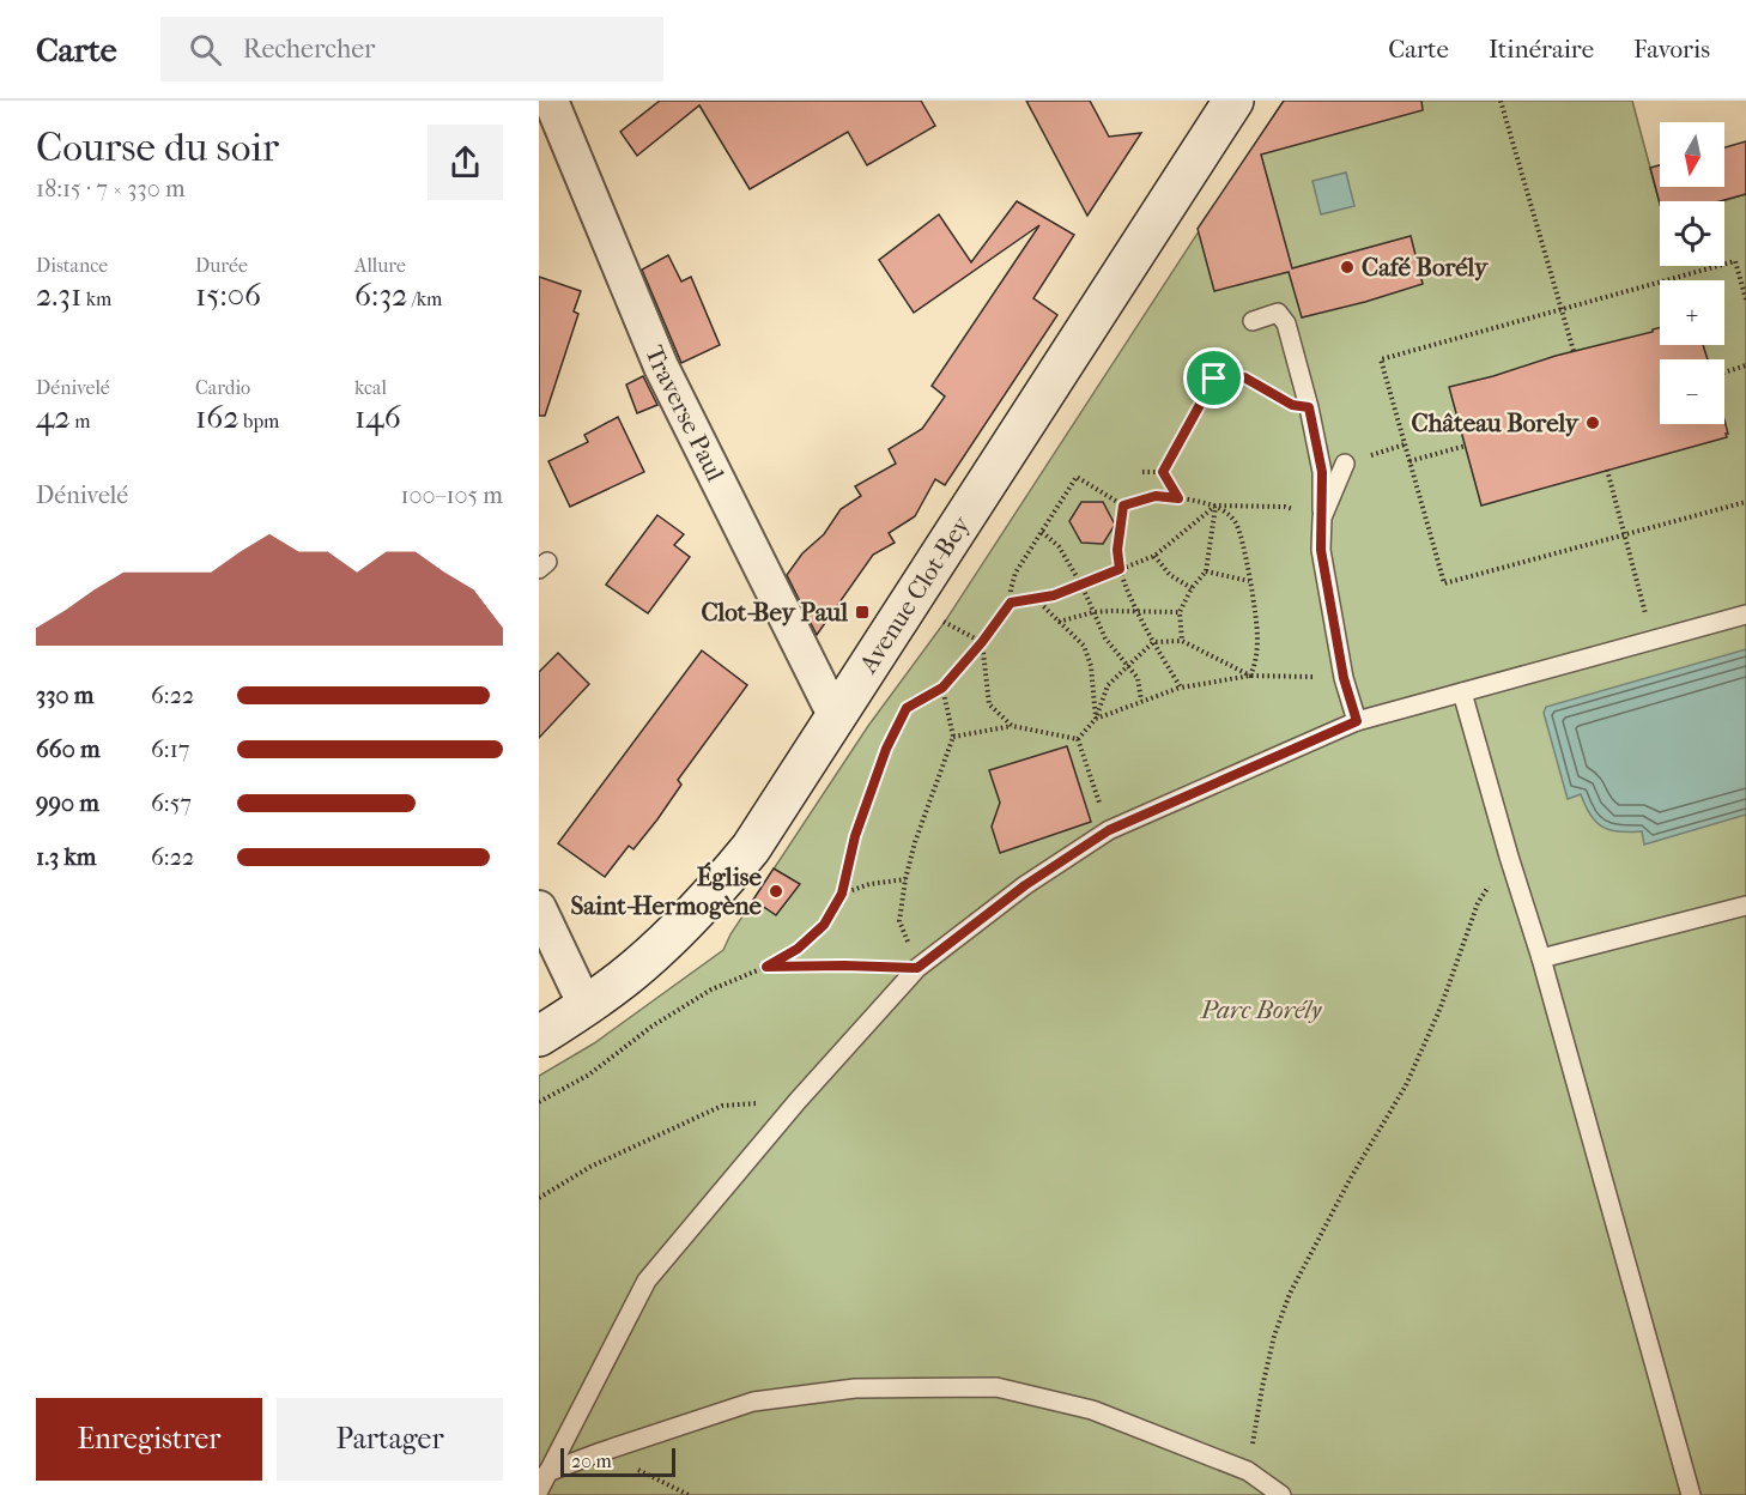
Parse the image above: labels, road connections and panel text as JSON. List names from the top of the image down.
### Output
{
  "streets": {
    "street": ["Traverse Paul", "Avenue Clot-Bey"]
  },
  "crossings": [
    ["Traverse Paul", "Avenue Clot-Bey"]
  ],
  "parks": ["Parc Borély"],
  "places": {
    "other": ["Café Borély", "Château Borely", "Église Saint-Hermogène"],
    "transit": ["Clot-Bey Paul"]
  },
  "scale_bar": "20 m",
  "north": "bottom",
  "page": {
    "header": "Carte",
    "search": "Rechercher",
    "nav": ["Carte", "Itinéraire", "Favoris"],
    "heading": ["Course du soir", "18:15 · 7 × 330 m"],
    "map_buttons": ["+", "−"],
    "stats": [
      ["Distance", "2.31 km"],
      ["Durée", "15:06"],
      ["Allure", "6:32 /km"],
      ["Dénivelé", "42 m"],
      ["Cardio", "162 bpm"],
      ["kcal", "146"]
    ],
    "chart": ["Dénivelé", "100–105 m"],
    "list": [
      {
        "name": "330 m",
        "note": "6:22"
      },
      {
        "name": "660 m",
        "note": "6:17"
      },
      {
        "name": "990 m",
        "note": "6:57"
      },
      {
        "name": "1.3 km",
        "note": "6:22"
      }
    ],
    "buttons": ["Enregistrer", "Partager"],
    "scale": "20 m"
  }
}
